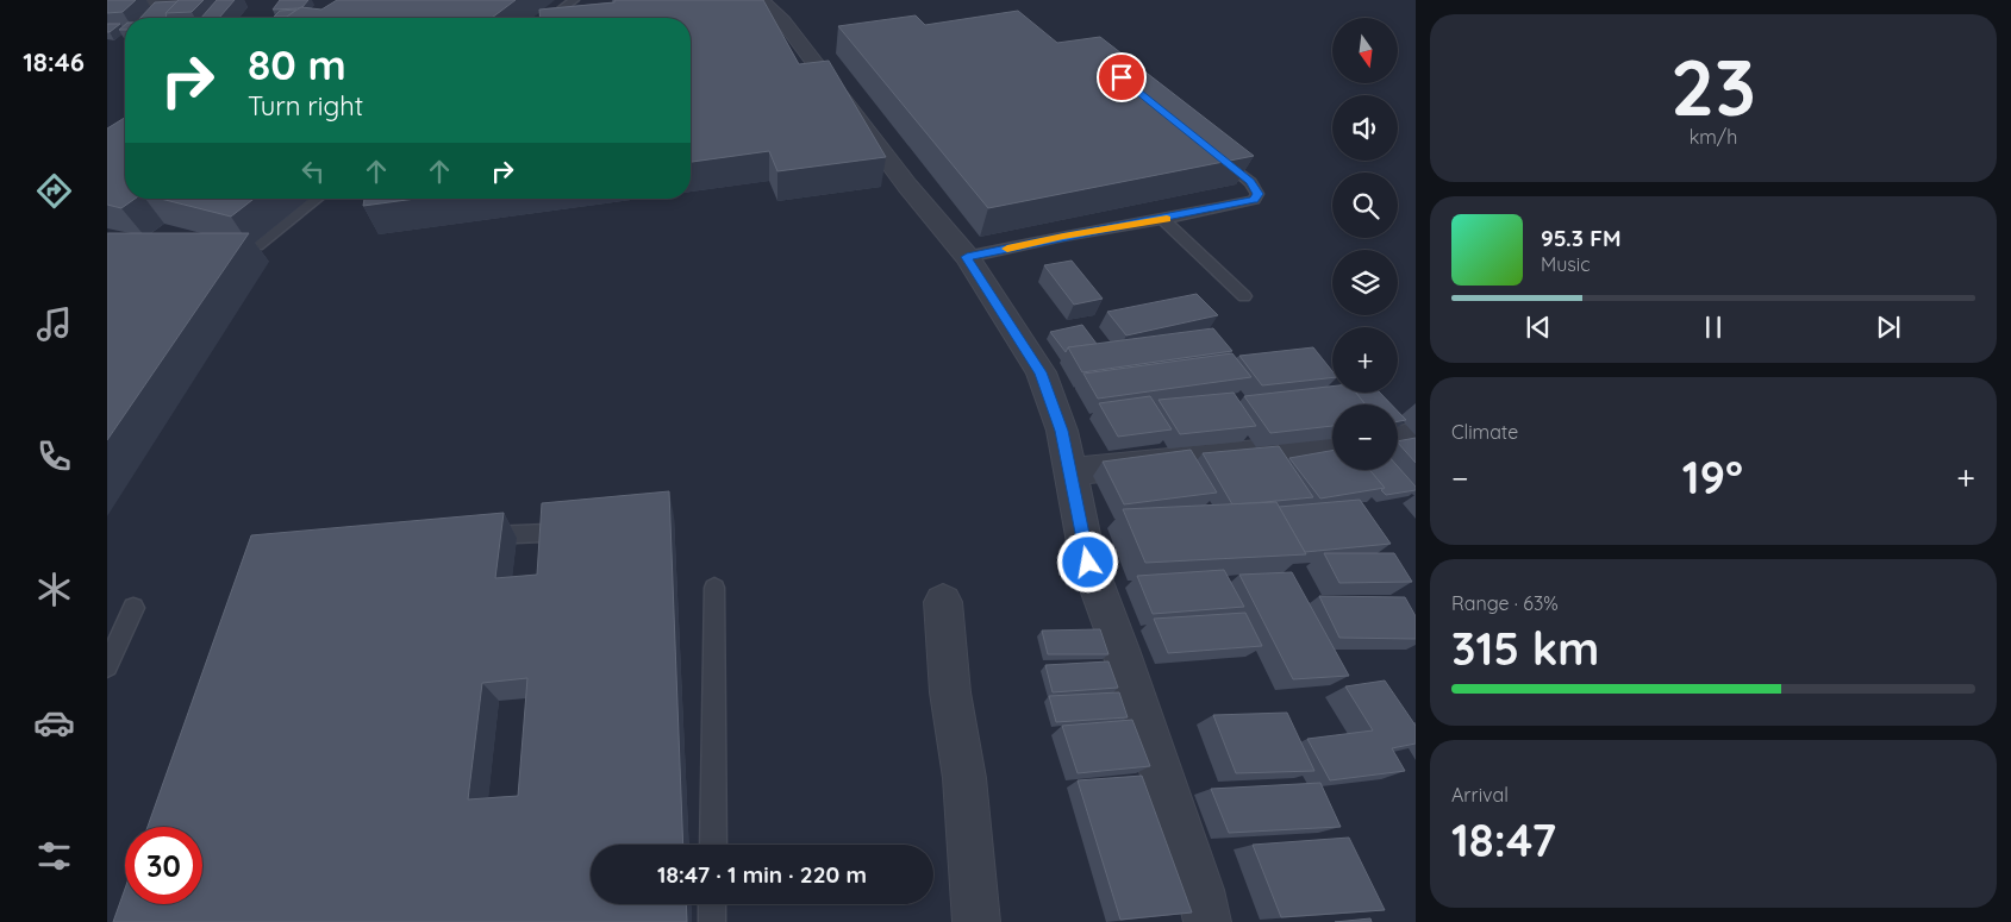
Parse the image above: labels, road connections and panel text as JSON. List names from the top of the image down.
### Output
{
  "north": "bottom",
  "page": {
    "tabs": "18:46",
    "tile": [
      ["23", "km/h"],
      "Climate",
      ["Range · 63%", "315 km"],
      ["Arrival", "18:47"]
    ],
    "map_buttons": ["+", "−"],
    "turn": ["80 m", "Turn right"],
    "song": ["95.3 FM", "Music"],
    "heat": ["−", "19°", "+"],
    "limit": "30",
    "trip": "18:47 · 1 min · 220 m"
  }
}
